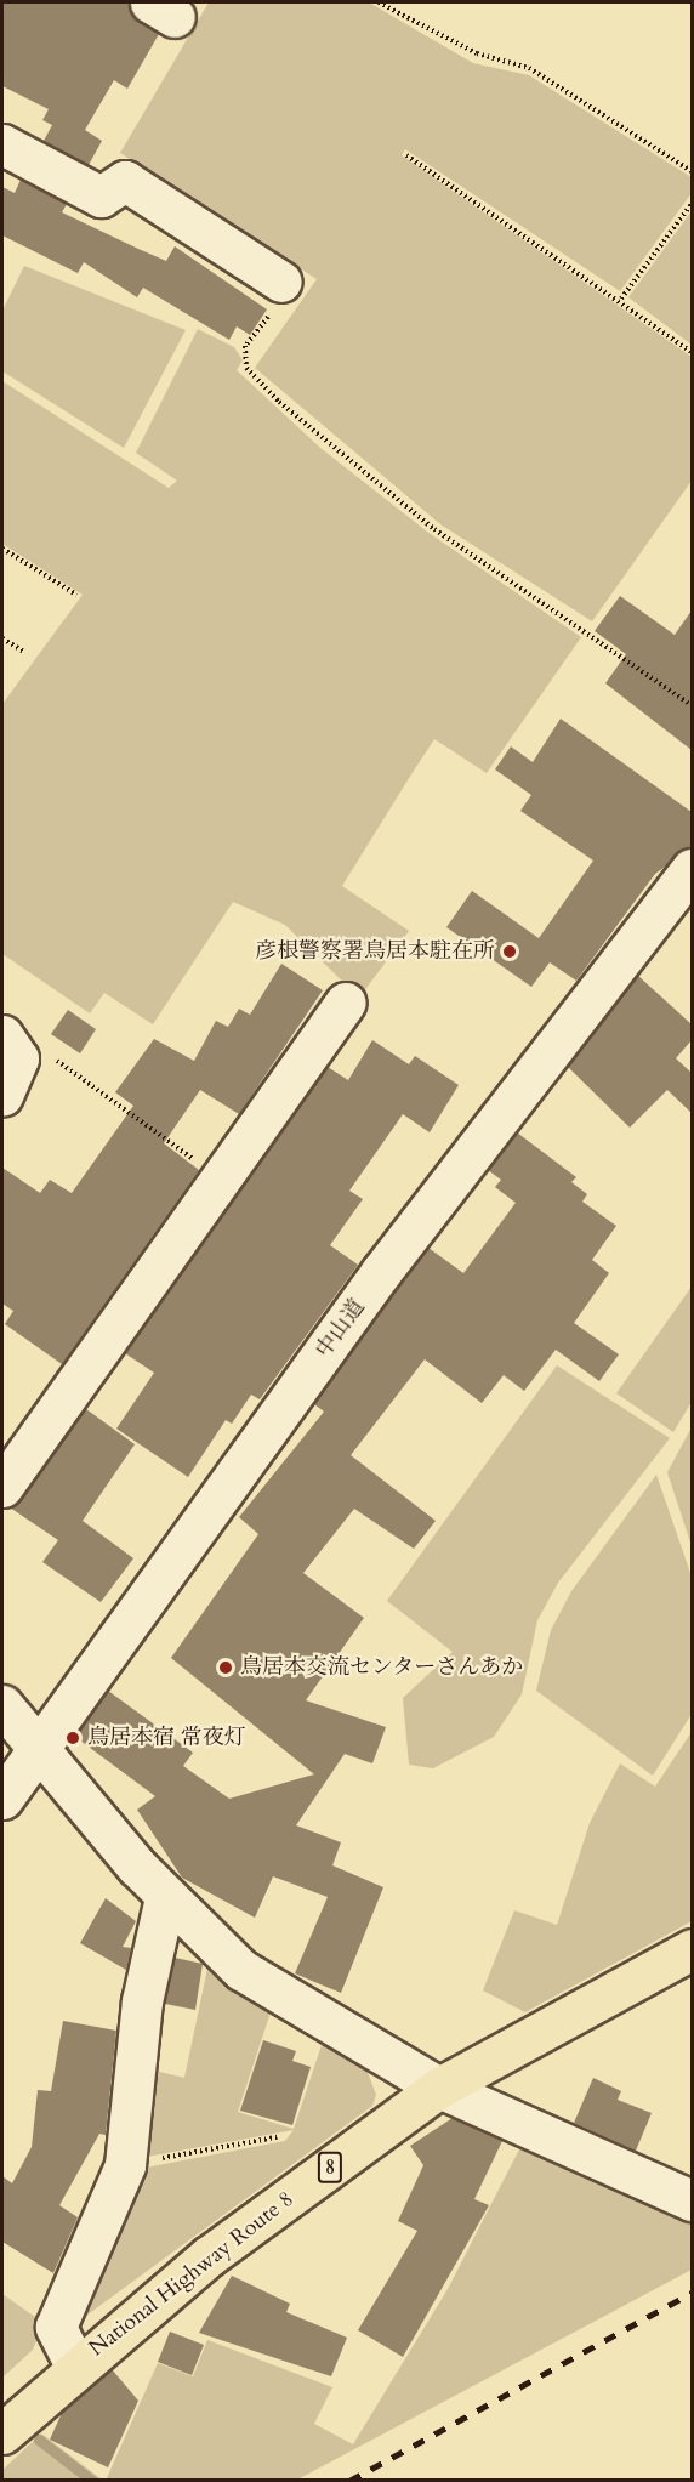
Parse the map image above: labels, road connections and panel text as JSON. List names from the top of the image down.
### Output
{
  "streets": {
    "highway": ["8", "National Highway Route 8"],
    "street": ["中山道"]
  },
  "places": ["彦根警察署鳥居本駐在所", "鳥居本交流センターさんあか", "鳥居本宿 常夜灯"]
}
